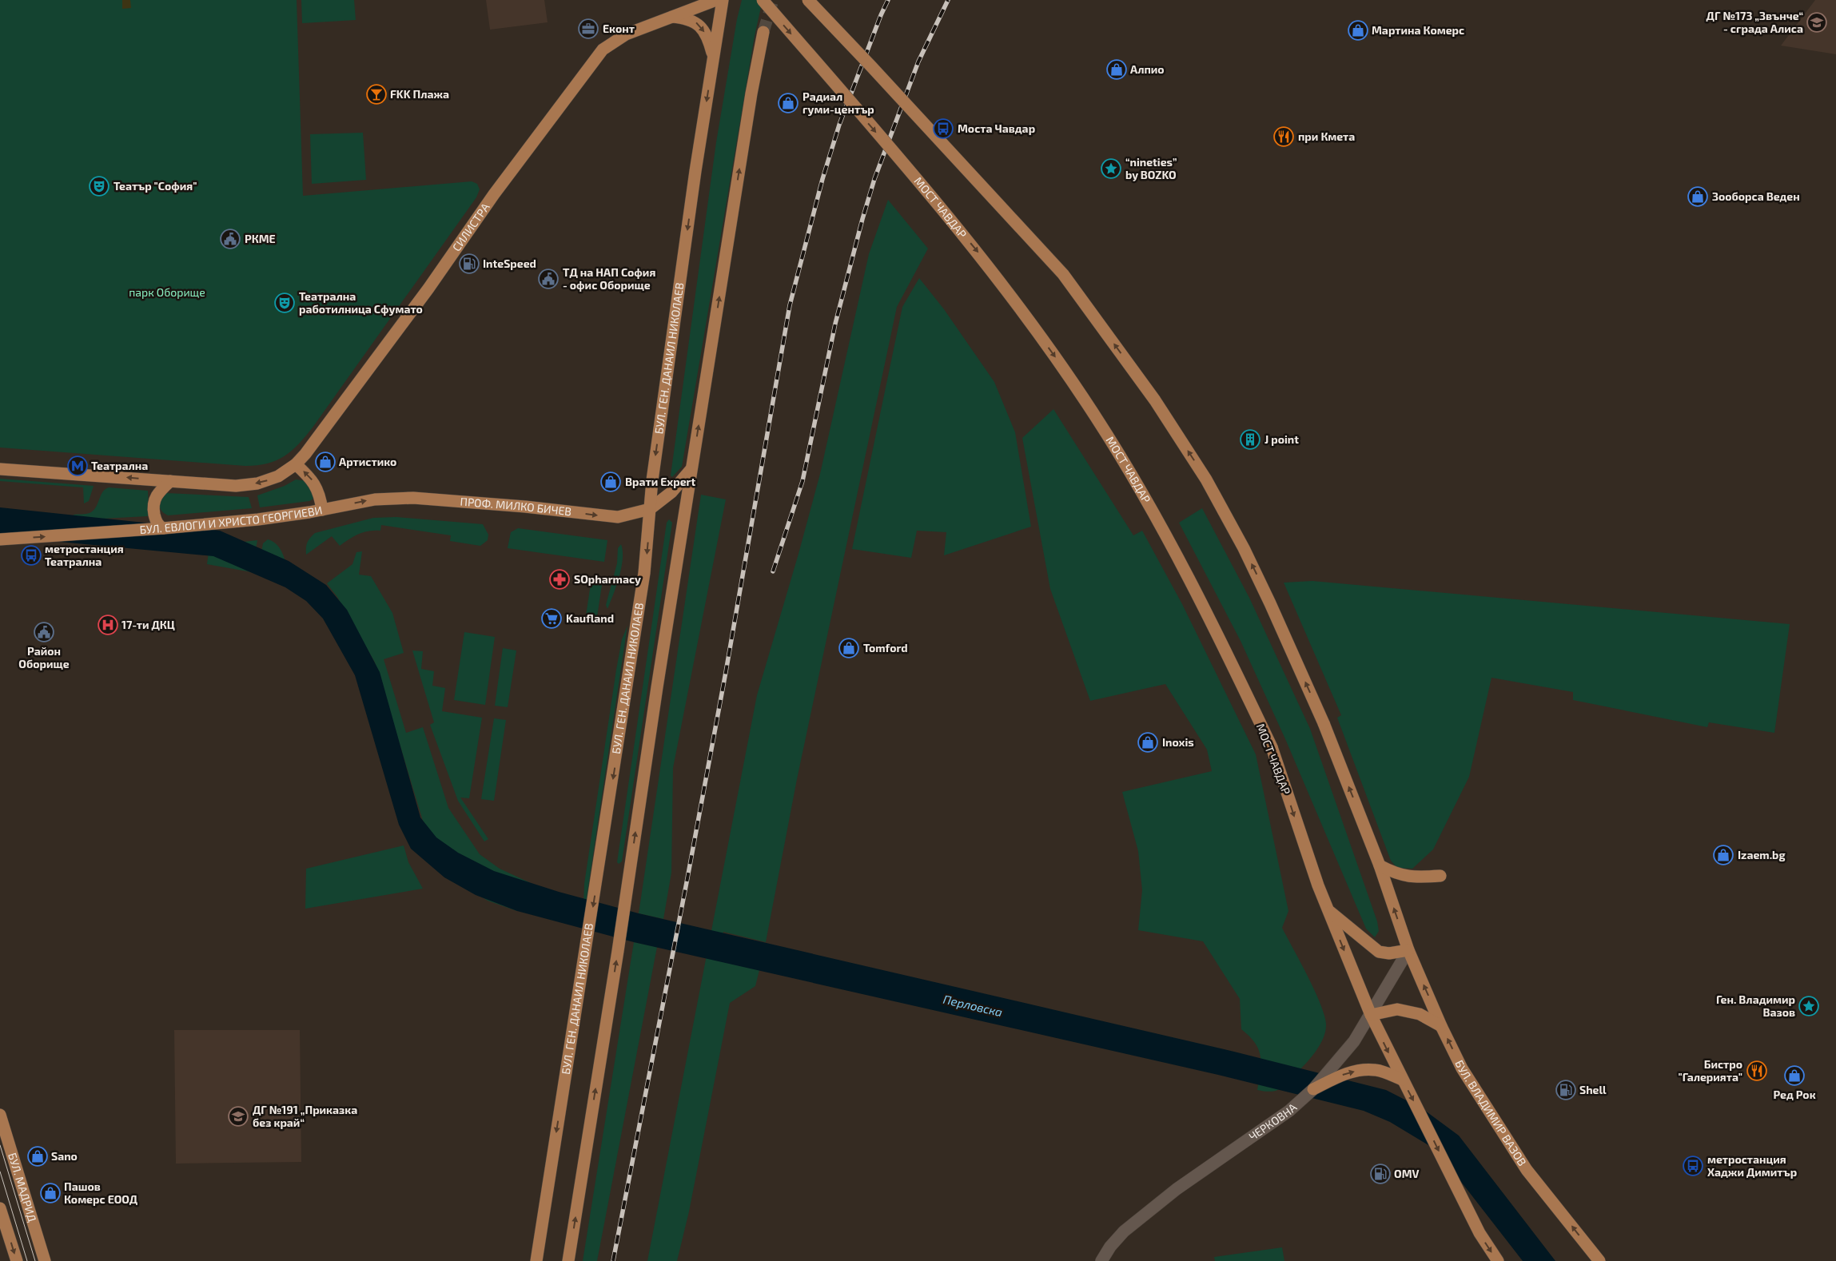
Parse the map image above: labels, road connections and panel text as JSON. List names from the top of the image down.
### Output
{
  "streets": {
    "main road": [
      "МОСТ ЧАВДАР",
      "СИЛИСТРА",
      "БУЛ. ГЕН. ДАНАИЛ НИКОЛАЕВ",
      "ПРОФ. МИЛКО БИЧЕВ",
      "БУЛ. ЕВЛОГИ И ХРИСТО ГЕОРГИЕВИ",
      "БУЛ. ВЛАДИМИР ВАЗОВ",
      "БУЛ. МАДРИД"
    ],
    "street": ["ЧЕРКОВНА"]
  },
  "crossings": [
    ["МОСТ ЧАВДАР", "ЧЕРКОВНА"],
    ["СИЛИСТРА", "БУЛ. ЕВЛОГИ И ХРИСТО ГЕОРГИЕВИ"],
    ["БУЛ. ГЕН. ДАНАИЛ НИКОЛАЕВ", "ПРОФ. МИЛКО БИЧЕВ"],
    ["ПРОФ. МИЛКО БИЧЕВ", "БУЛ. ЕВЛОГИ И ХРИСТО ГЕОРГИЕВИ"],
    ["БУЛ. ВЛАДИМИР ВАЗОВ", "ЧЕРКОВНА"]
  ],
  "one_way": ["ПРОФ. МИЛКО БИЧЕВ"],
  "water": ["Перловска"],
  "parks": ["парк Оборище"],
  "places": {
    "school or university": ["ДГ №173 „Звънче“ - сграда Алиса", "ДГ №191 „Приказка без край“"],
    "office": ["Еконт"],
    "shop": [
      "Мартина Комерс",
      "Алпио",
      "Радиал гуми-център",
      "Зооборса Веден",
      "Артистико",
      "Врати Expert",
      "Tomford",
      "Inoxis",
      "Izaem.bg",
      "Ред Рок",
      "Sano",
      "Пашов Комерс ЕООД"
    ],
    "bar": ["FKK Плажа"],
    "bus stop": ["Моста Чавдар", "метростанция Театрална", "метростанция Хаджи Димитър"],
    "restaurant": ["при Кмета", "Бистро \"Галерията\""],
    "place": ["“nineties” by BOZKO", "Ген. Владимир Вазов"],
    "theatre": ["Театър \"София\"", "Театрална работилница Сфумато"],
    "public building": ["РКМЕ", "ТД на НАП София - офис Оборище", "Район Оборище"],
    "fuel station": ["InteSpeed", "Shell", "OMV"],
    "building": ["J point"],
    "metro station": ["Театрална"],
    "pharmacy": ["SOpharmacy"],
    "supermarket": ["Kaufland"],
    "hospital": ["17-ти ДКЦ"]
  }
}
